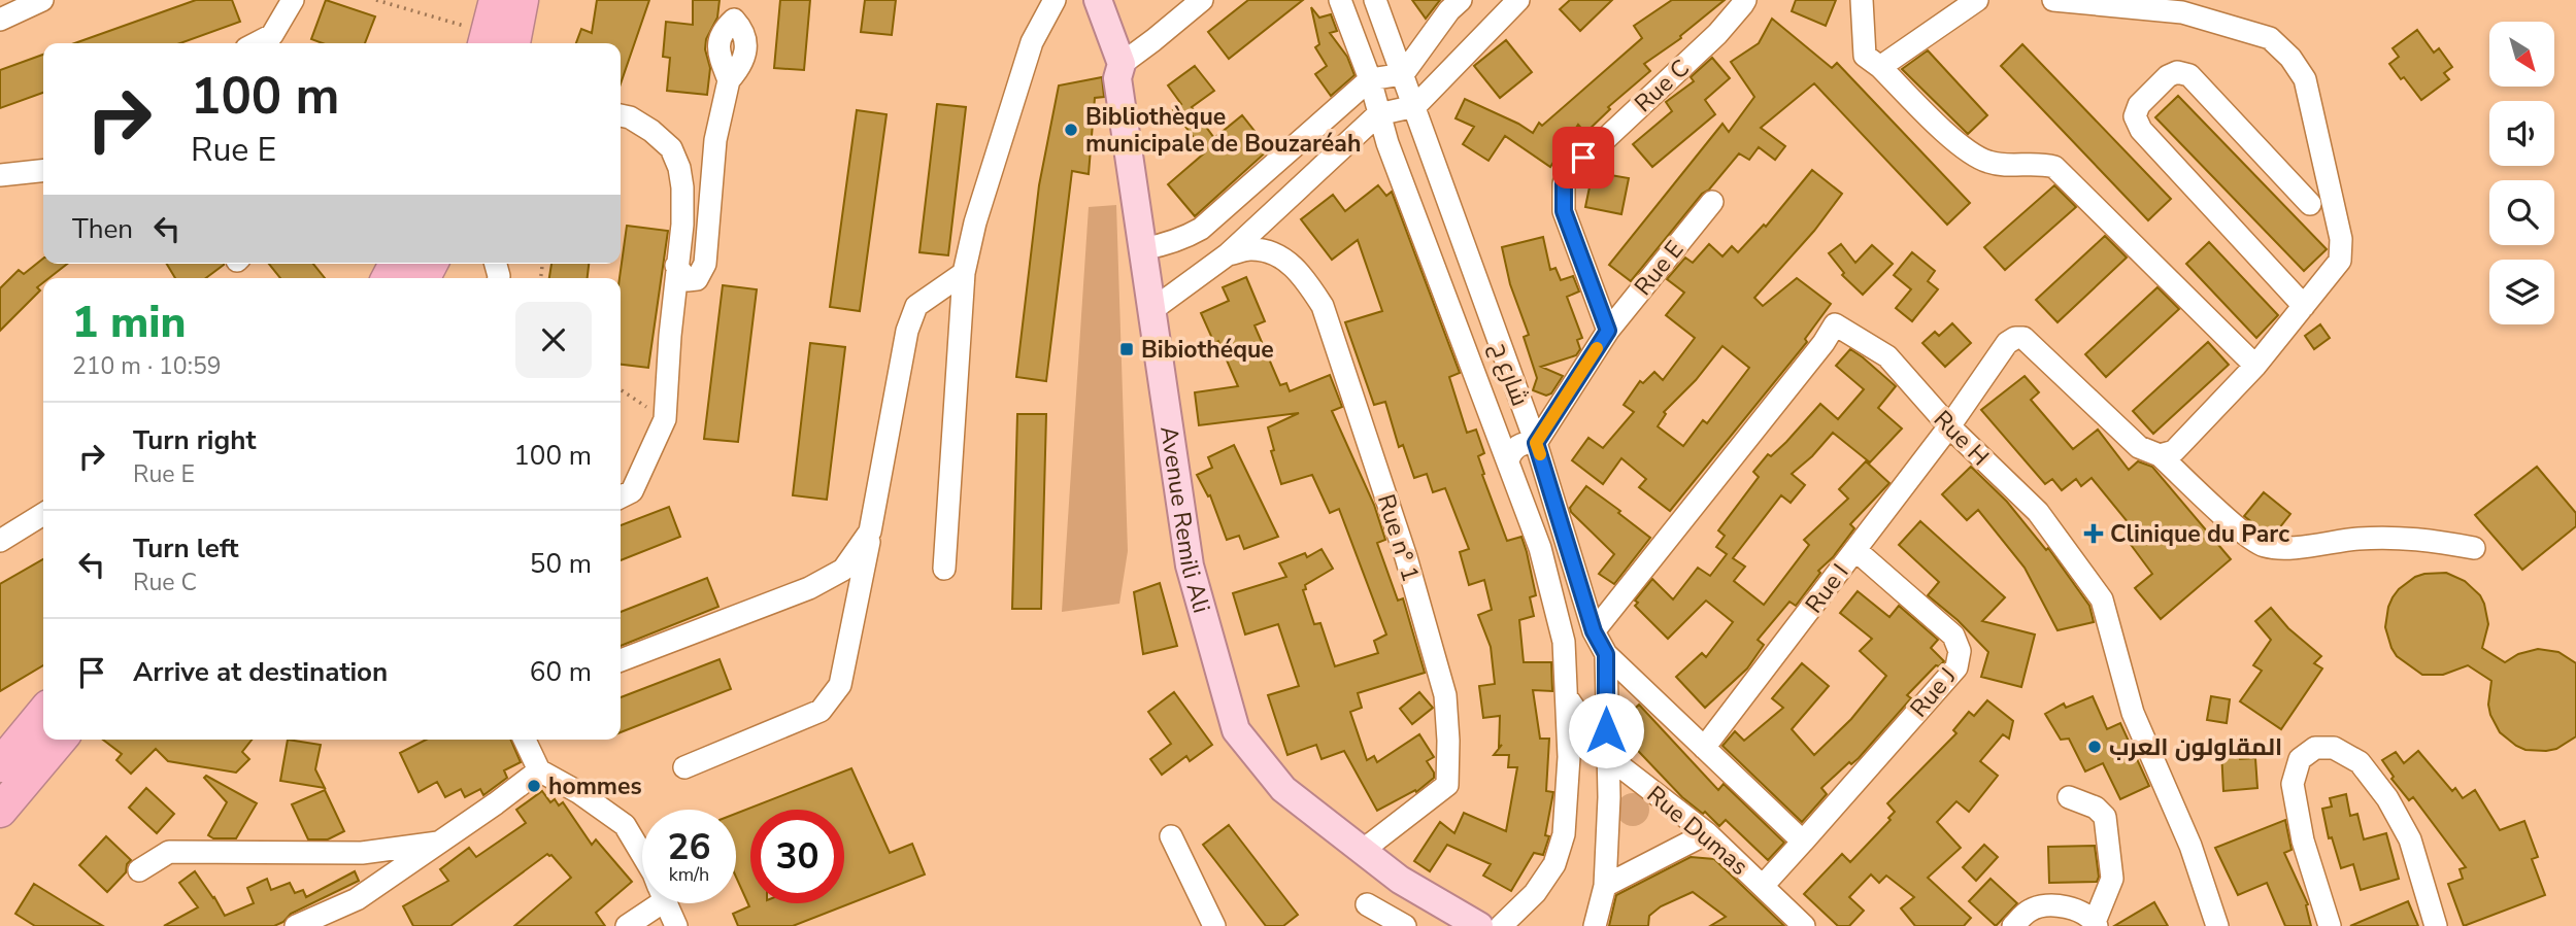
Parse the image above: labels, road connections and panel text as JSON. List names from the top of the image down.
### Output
{
  "streets": {
    "main road": ["Avenue Remili Ali"],
    "street": [
      "Rue C",
      "Rue E",
      "شارع ح",
      "Rue H",
      "Rue n° 1",
      "Rue I",
      "Rue J",
      "Rue Dumas"
    ]
  },
  "crossings": [
    ["Rue C", "Rue E"],
    ["Rue E", "شارع ح"],
    ["شارع ح", "Rue H"],
    ["شارع ح", "Rue Dumas"],
    ["Rue H", "Rue I"],
    ["Avenue Remili Ali", "Rue n° 1"],
    ["Rue I", "Rue J"],
    ["Rue J", "Rue Dumas"]
  ],
  "places": {
    "other": ["Bibliothèque municipale de Bouzaréah", "المقاولون العرب", "hommes"],
    "transit": ["Bibiothéque"],
    "health": ["Clinique du Parc"]
  },
  "north": "bottom right",
  "page": {
    "turn": ["100 m", "Rue E"],
    "then": "Then",
    "heading": ["1 min", "210 m · 10:59"],
    "list": [
      {
        "name": "Turn right",
        "note": "Rue E",
        "value": "100 m"
      },
      {
        "name": "Turn left",
        "note": "Rue C",
        "value": "50 m"
      },
      {
        "name": "Arrive at destination",
        "value": "60 m"
      }
    ],
    "speed": "26 km/h",
    "limit": "30"
  }
}
